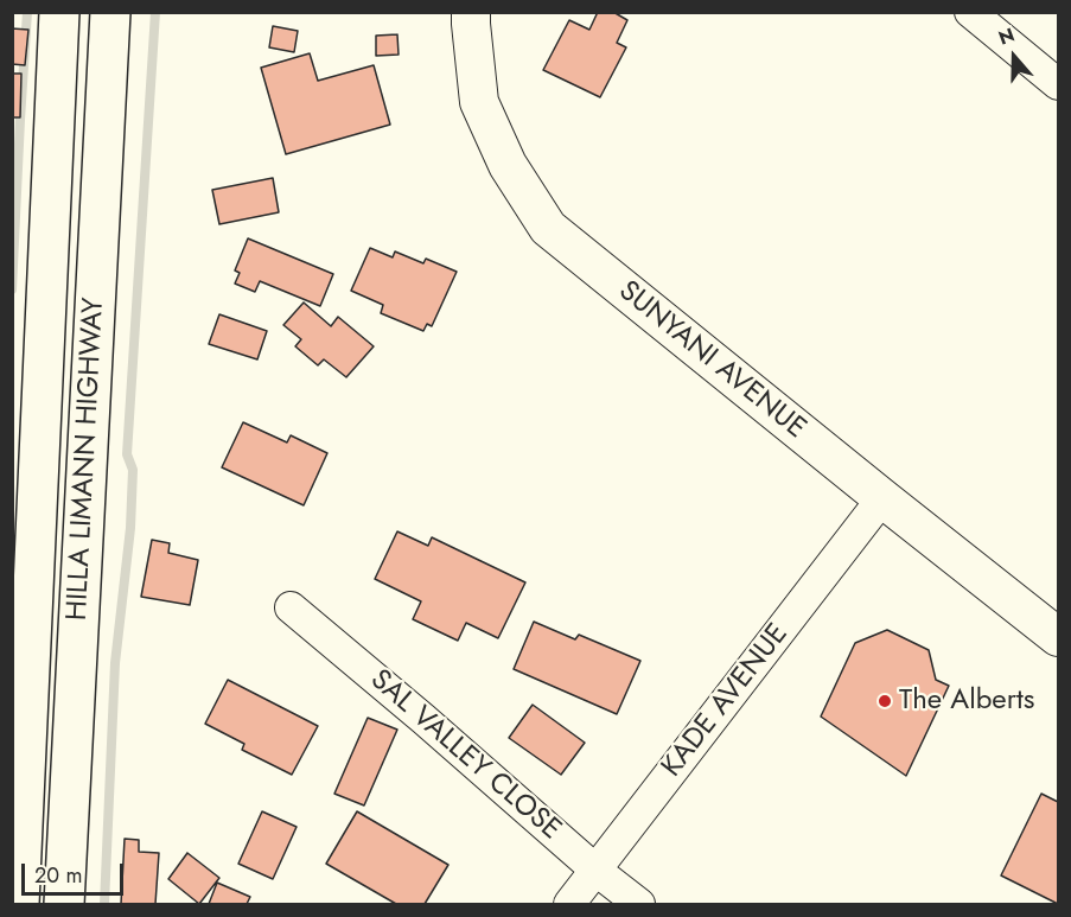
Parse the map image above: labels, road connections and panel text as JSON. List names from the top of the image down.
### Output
{
  "streets": {
    "main road": ["HILLA LIMANN HIGHWAY"],
    "street": ["SUNYANI AVENUE", "KADE AVENUE", "SAL VALLEY CLOSE"]
  },
  "crossings": [
    ["SUNYANI AVENUE", "KADE AVENUE"],
    ["KADE AVENUE", "SAL VALLEY CLOSE"]
  ],
  "places": ["The Alberts"],
  "scale_bar": "20 m",
  "north": "top"
}
